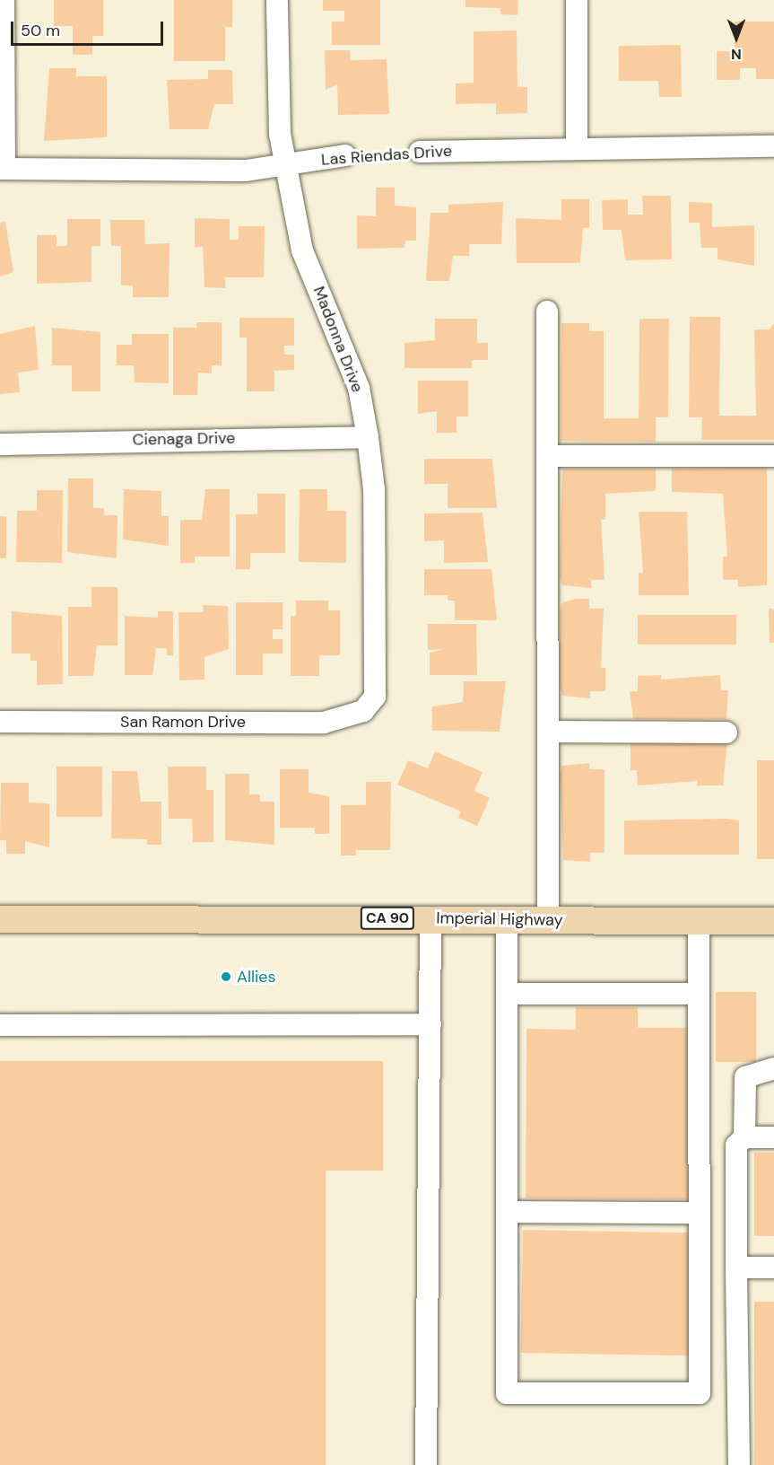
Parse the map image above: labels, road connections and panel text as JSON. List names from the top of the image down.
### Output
{
  "streets": {
    "main road": ["CA 90", "Imperial Highway"],
    "street": [
      "Las Riendas Drive",
      "Madonna Drive",
      "Cienaga Drive",
      "San Ramon Drive"
    ]
  },
  "crossings": [
    ["Las Riendas Drive", "Madonna Drive"],
    ["Madonna Drive", "Cienaga Drive"],
    ["Madonna Drive", "San Ramon Drive"]
  ],
  "places": ["Allies"],
  "scale_bar": "50 m",
  "north": "bottom"
}
